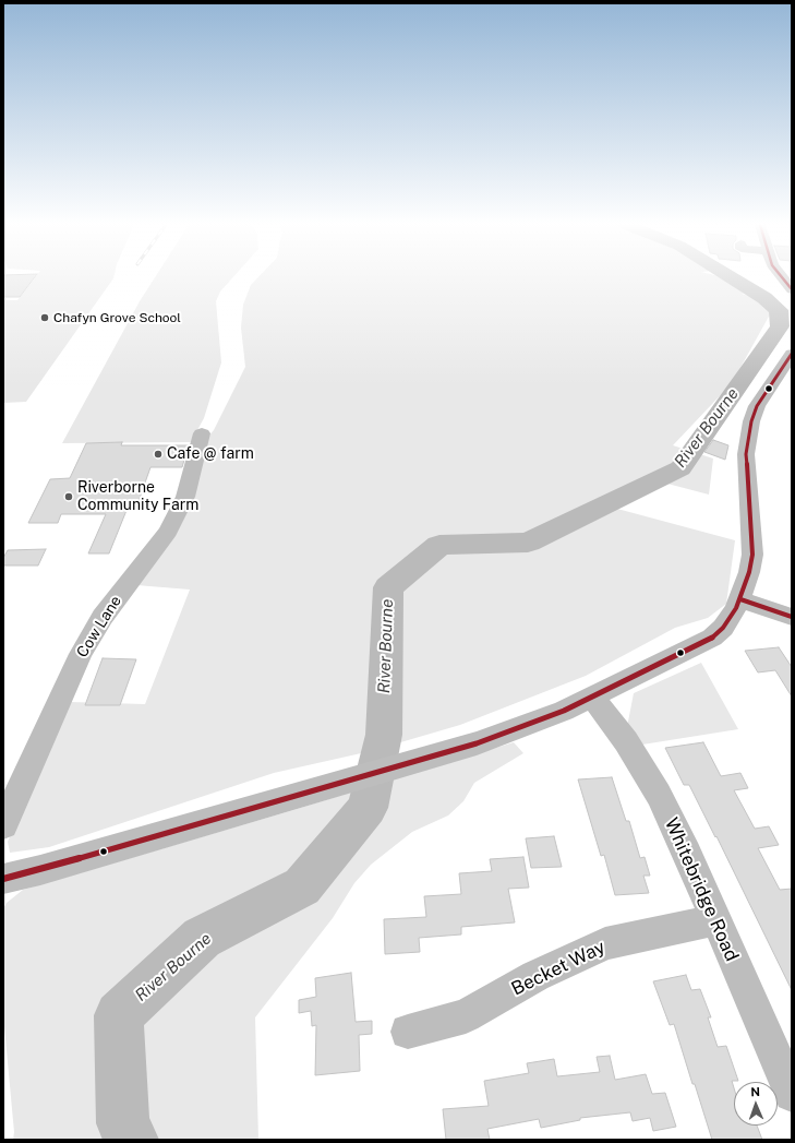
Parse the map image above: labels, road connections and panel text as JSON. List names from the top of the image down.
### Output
{
  "streets": {
    "street": ["Cow Lane", "Whitebridge Road", "Becket Way"]
  },
  "crossings": [
    ["Whitebridge Road", "Becket Way"]
  ],
  "water": ["River Bourne"],
  "places": ["Chafyn Grove School", "Cafe @ farm", "Riverborne Community Farm"],
  "north": "top"
}
